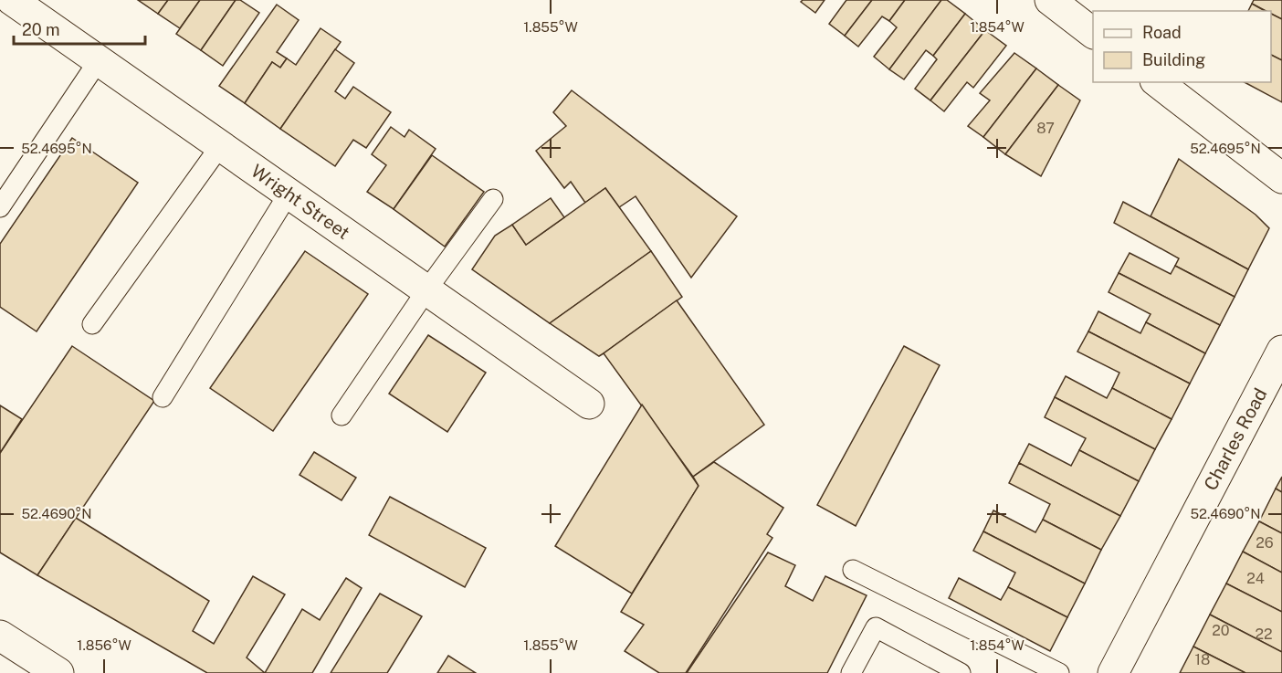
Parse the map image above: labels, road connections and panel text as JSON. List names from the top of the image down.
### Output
{
  "streets": {
    "street": ["Wright Street", "Charles Road"]
  },
  "house_numbers": [
    "87",
    "26",
    "24",
    "20",
    "22",
    "18"
  ],
  "legend": ["Road", "Building"],
  "scale_bar": "20 m",
  "coordinates": [
    "1.855°W",
    "1.854°W",
    "52.4695°N",
    "52.4690°N",
    "1.856°W"
  ]
}
